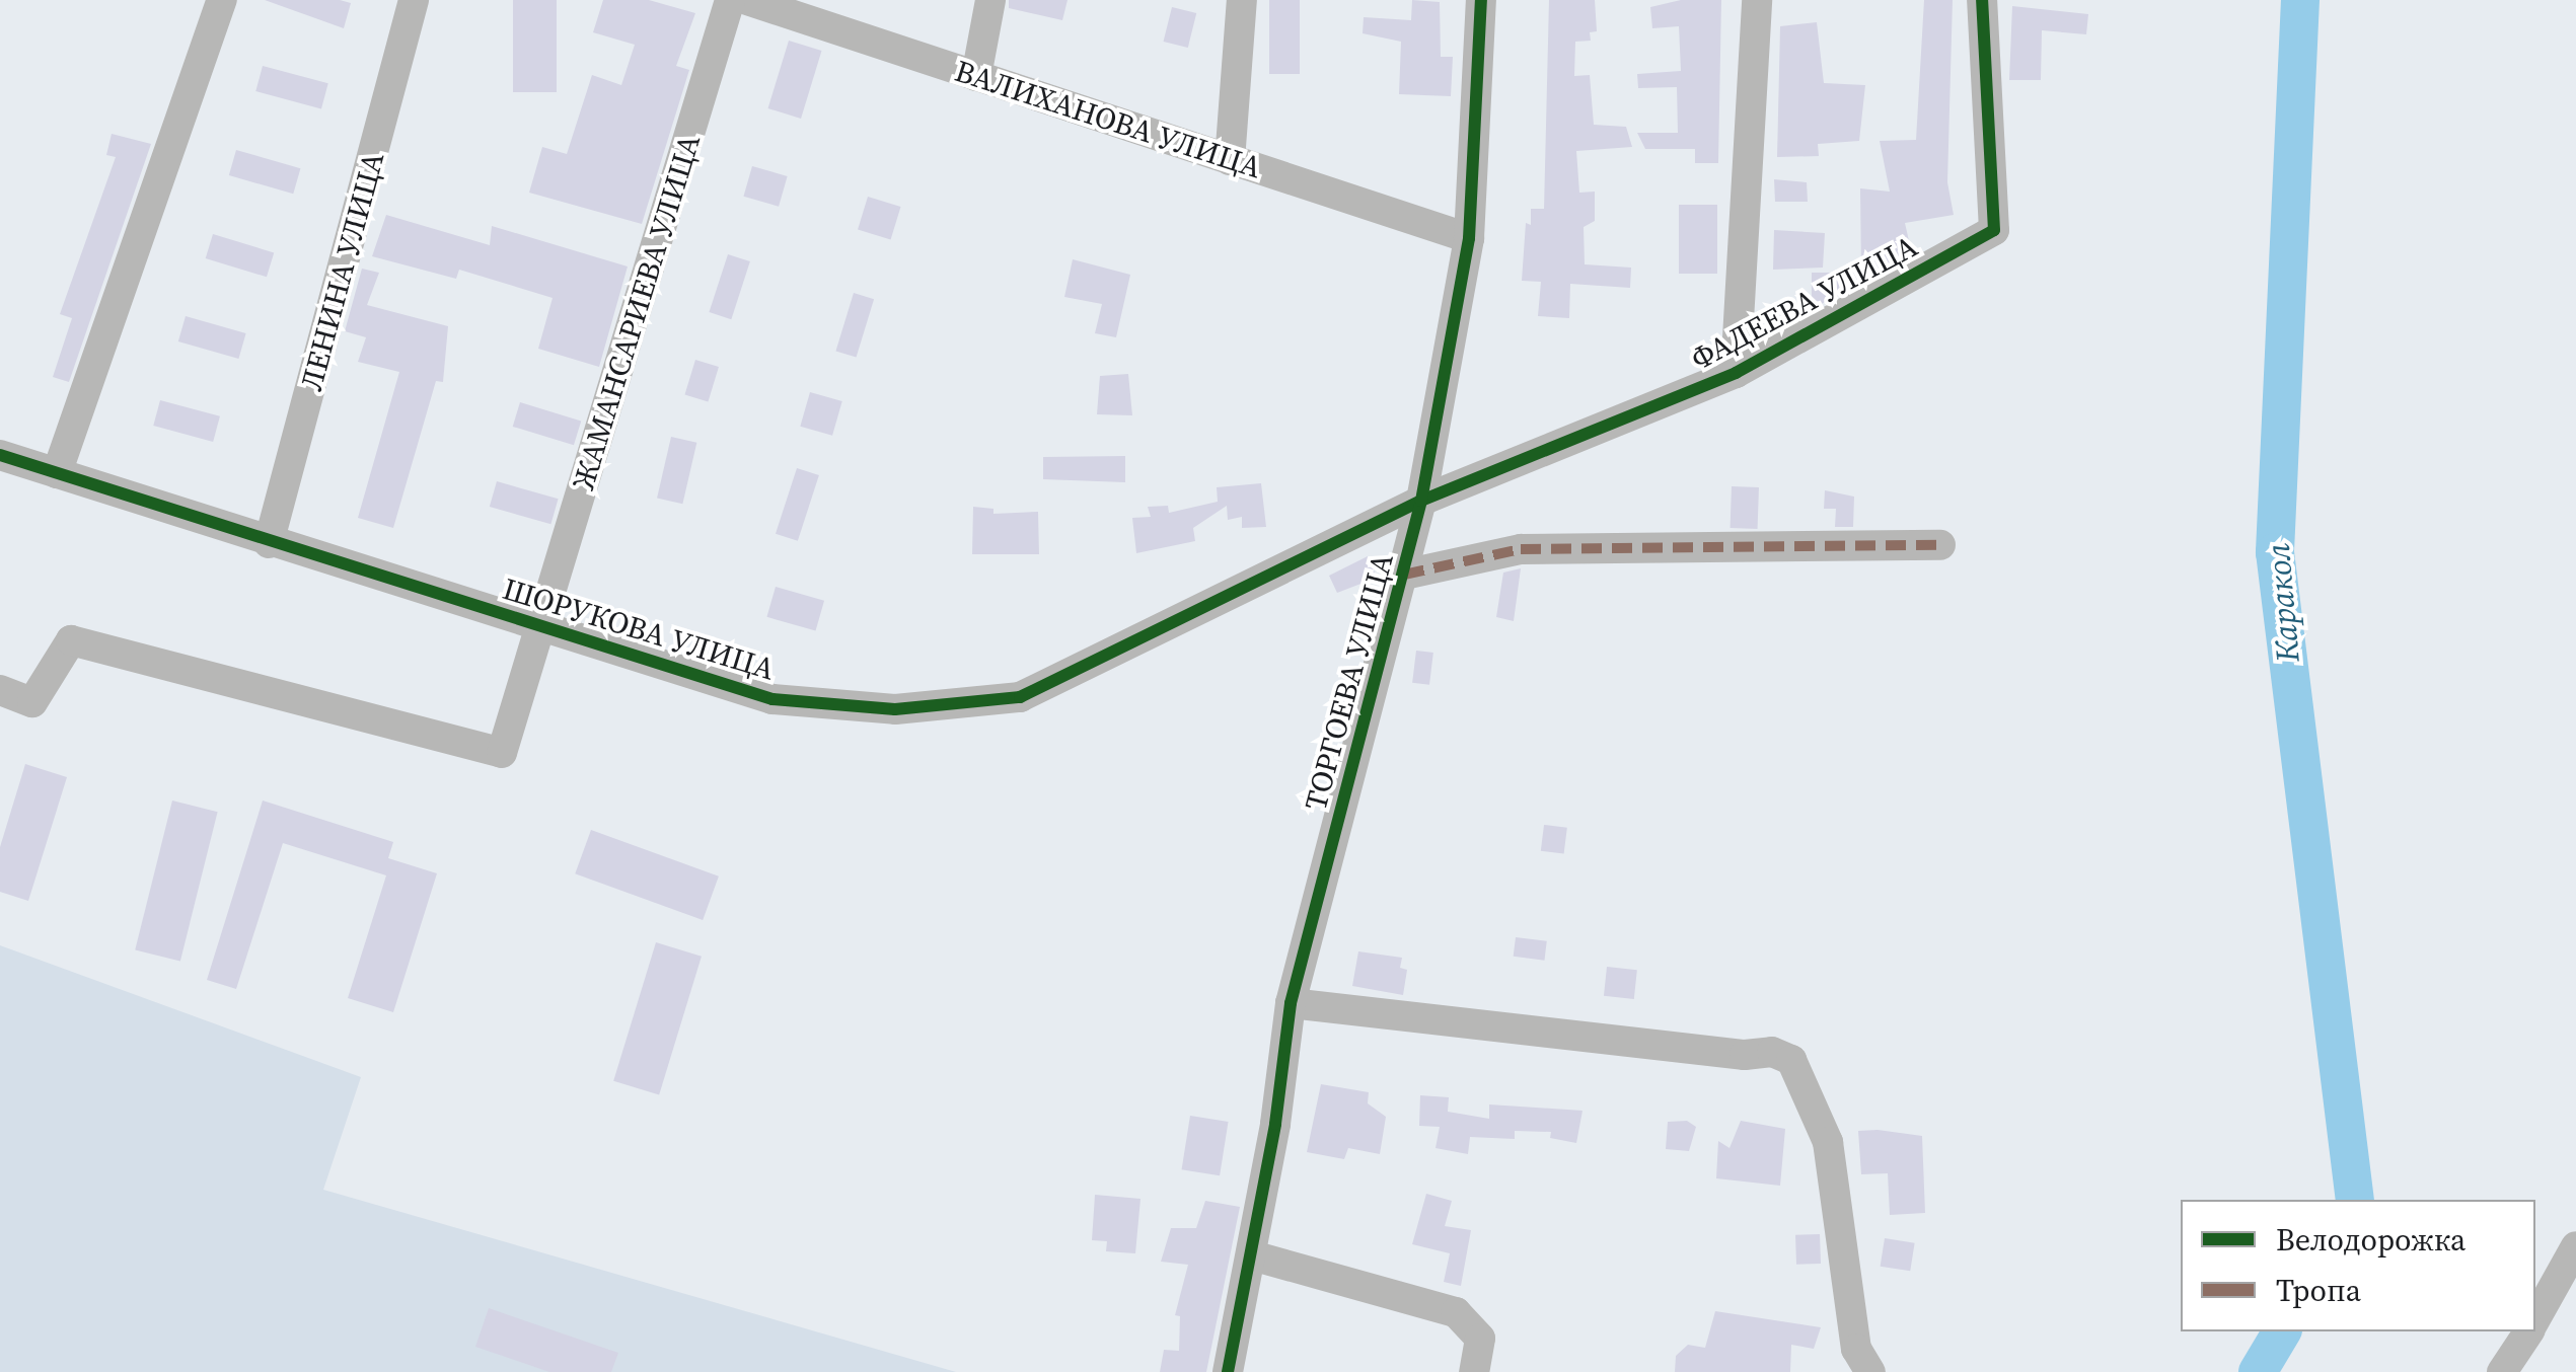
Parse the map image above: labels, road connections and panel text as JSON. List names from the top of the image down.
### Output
{
  "streets": {
    "street": [
      "ВАЛИХАНОВА УЛИЦА",
      "ЛЕНИНА УЛИЦА",
      "ФАДЕЕВА УЛИЦА",
      "ЖАМАНСАРИЕВА УЛИЦА",
      "ШОРУКОВА УЛИЦА",
      "ТОРГОЕВА УЛИЦА"
    ]
  },
  "crossings": [
    ["ВАЛИХАНОВА УЛИЦА", "ТОРГОЕВА УЛИЦА"],
    ["ЛЕНИНА УЛИЦА", "ШОРУКОВА УЛИЦА"],
    ["ФАДЕЕВА УЛИЦА", "ШОРУКОВА УЛИЦА"],
    ["ФАДЕЕВА УЛИЦА", "ТОРГОЕВА УЛИЦА"],
    ["ЖАМАНСАРИЕВА УЛИЦА", "ШОРУКОВА УЛИЦА"],
    ["ШОРУКОВА УЛИЦА", "ТОРГОЕВА УЛИЦА"]
  ],
  "water": ["Каракол"],
  "legend": ["Велодорожка", "Тропа"]
}
